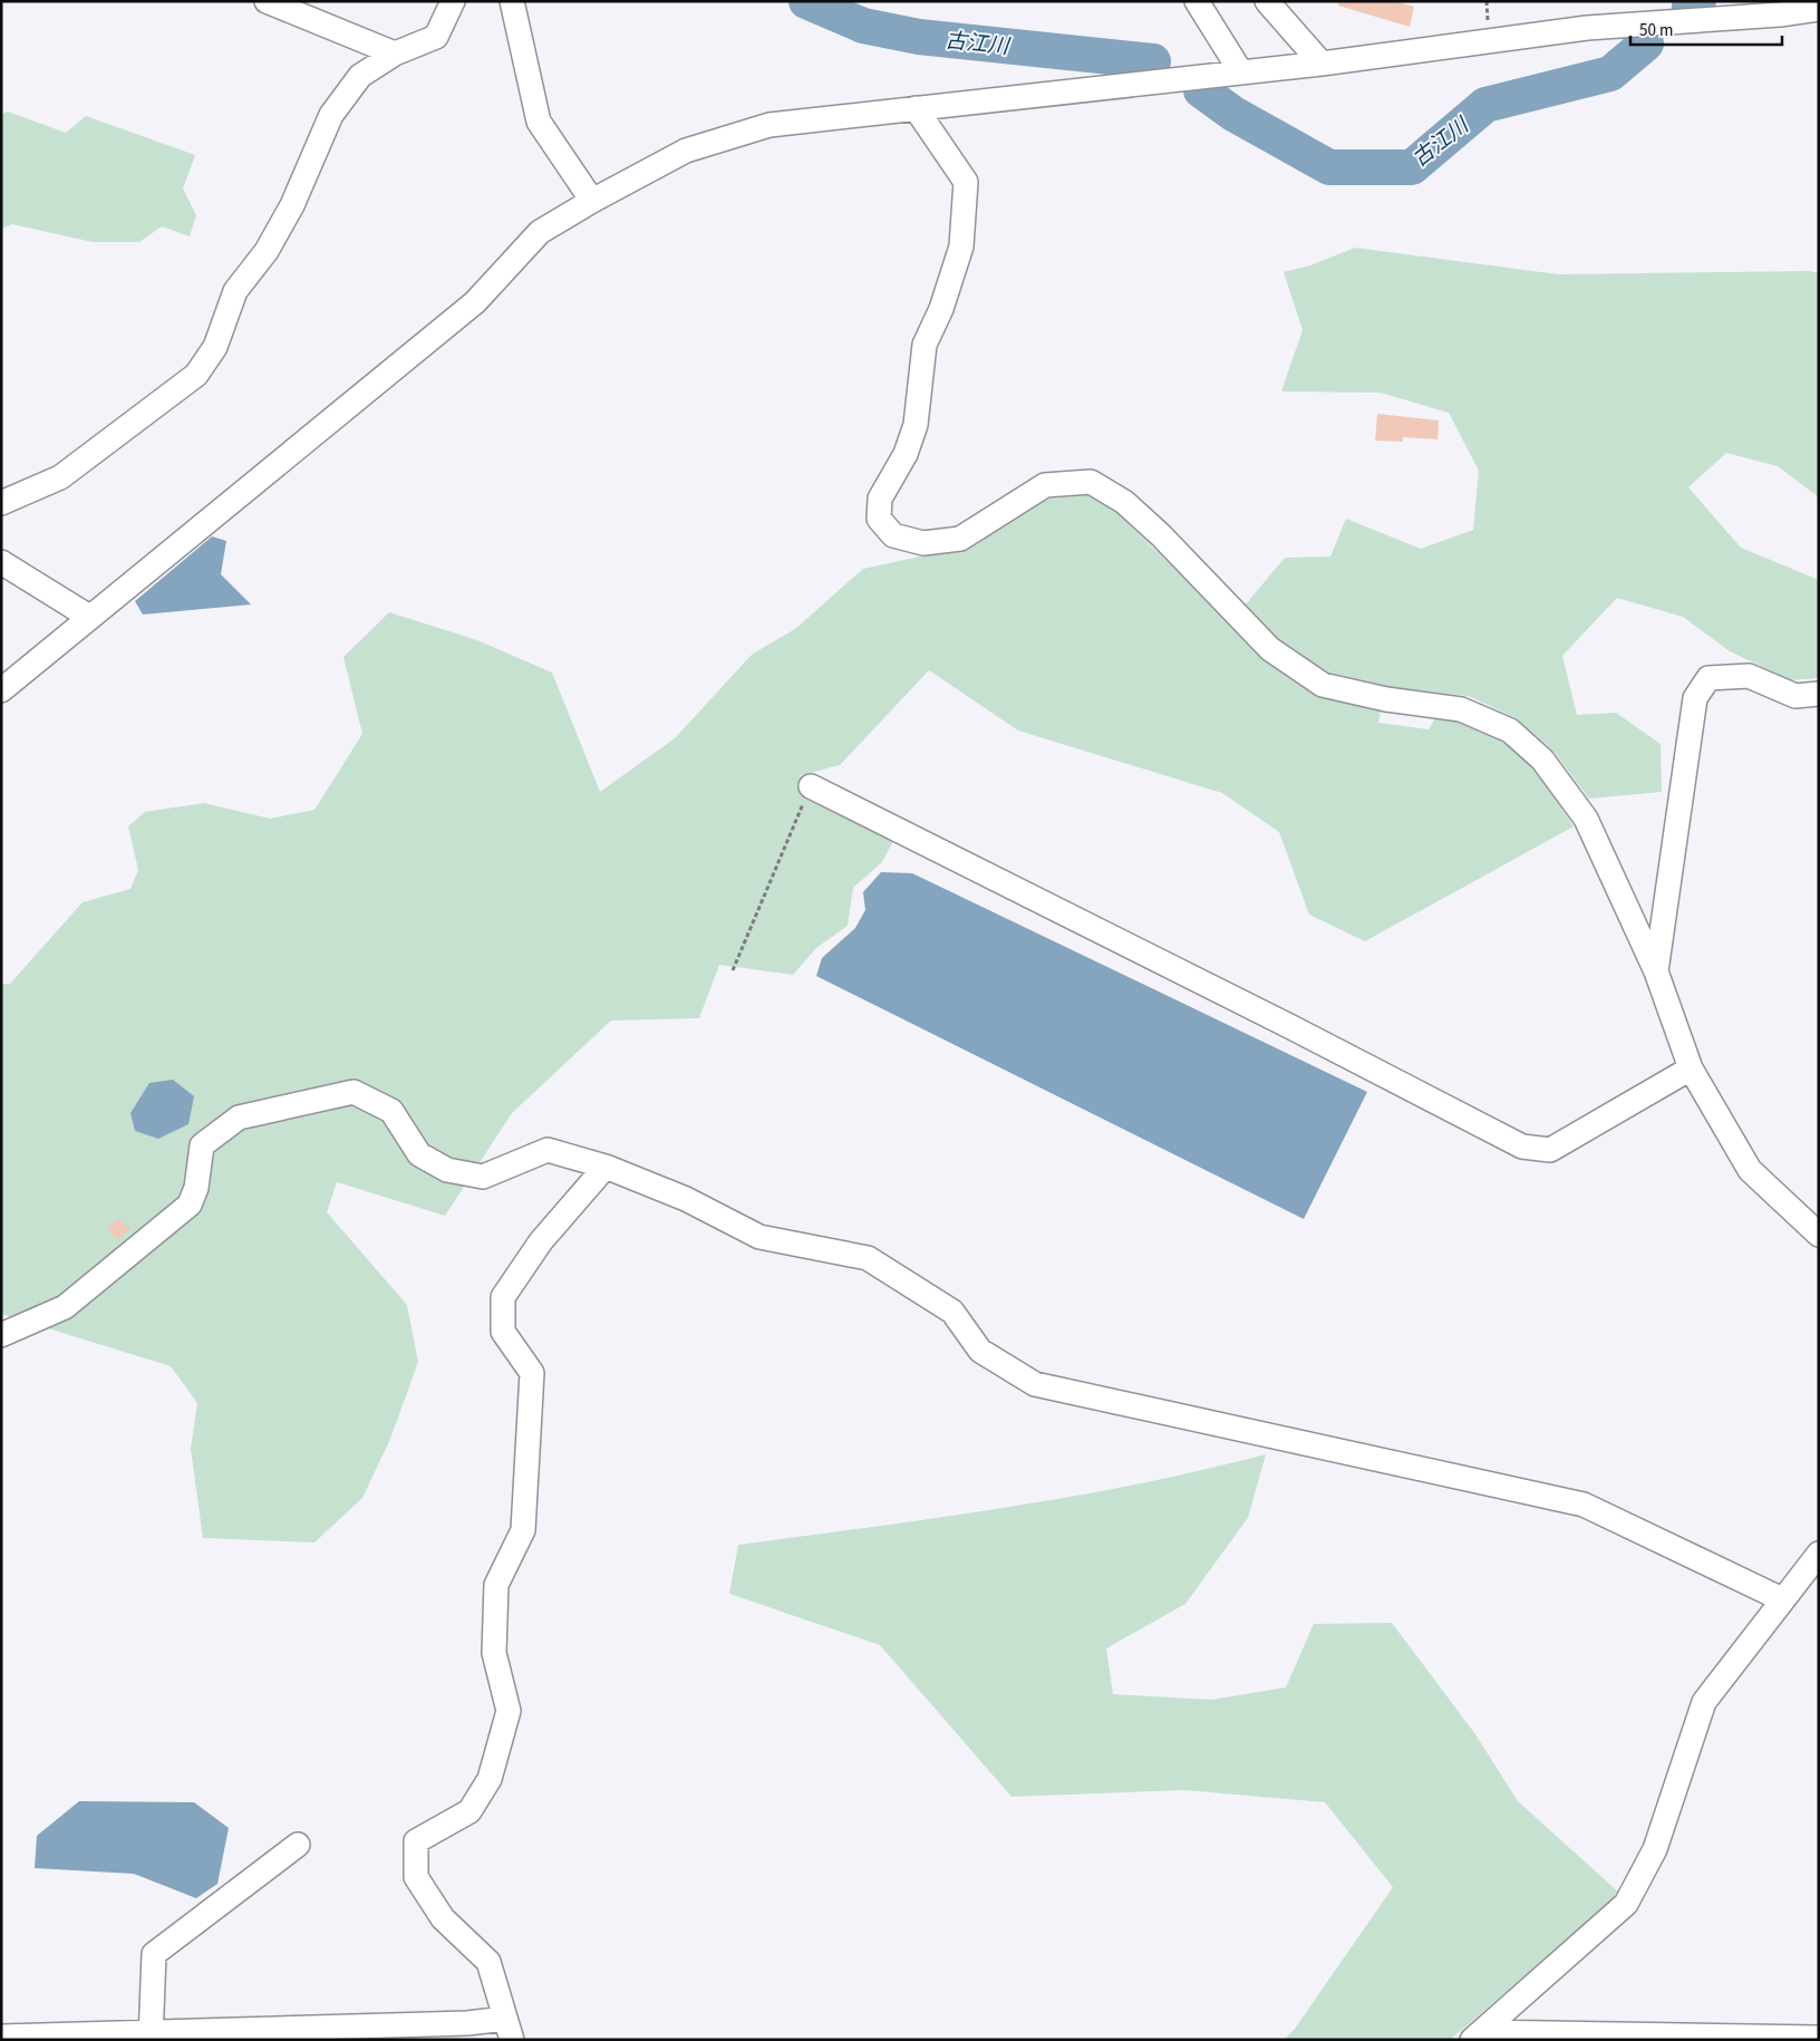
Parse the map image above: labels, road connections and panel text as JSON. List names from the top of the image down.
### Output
{
  "water": ["古江川"],
  "scale_bar": "50 m"
}
